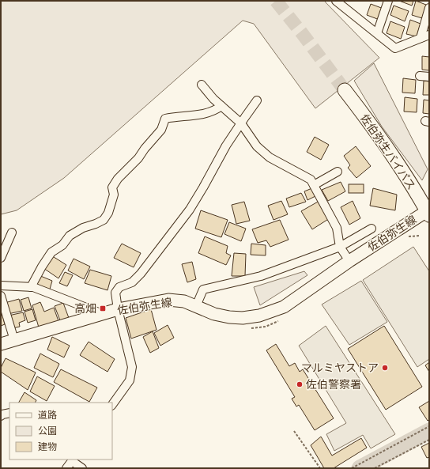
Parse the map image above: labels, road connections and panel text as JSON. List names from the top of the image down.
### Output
{
  "streets": {
    "highway": ["佐伯弥生バイパス"],
    "main road": ["佐伯弥生線"]
  },
  "crossings": [
    ["佐伯弥生バイパス", "佐伯弥生線"]
  ],
  "places": {
    "transit": ["高畑"],
    "other": ["マルミヤストア", "佐伯警察署"]
  },
  "legend": ["道路", "公園", "建物"]
}
